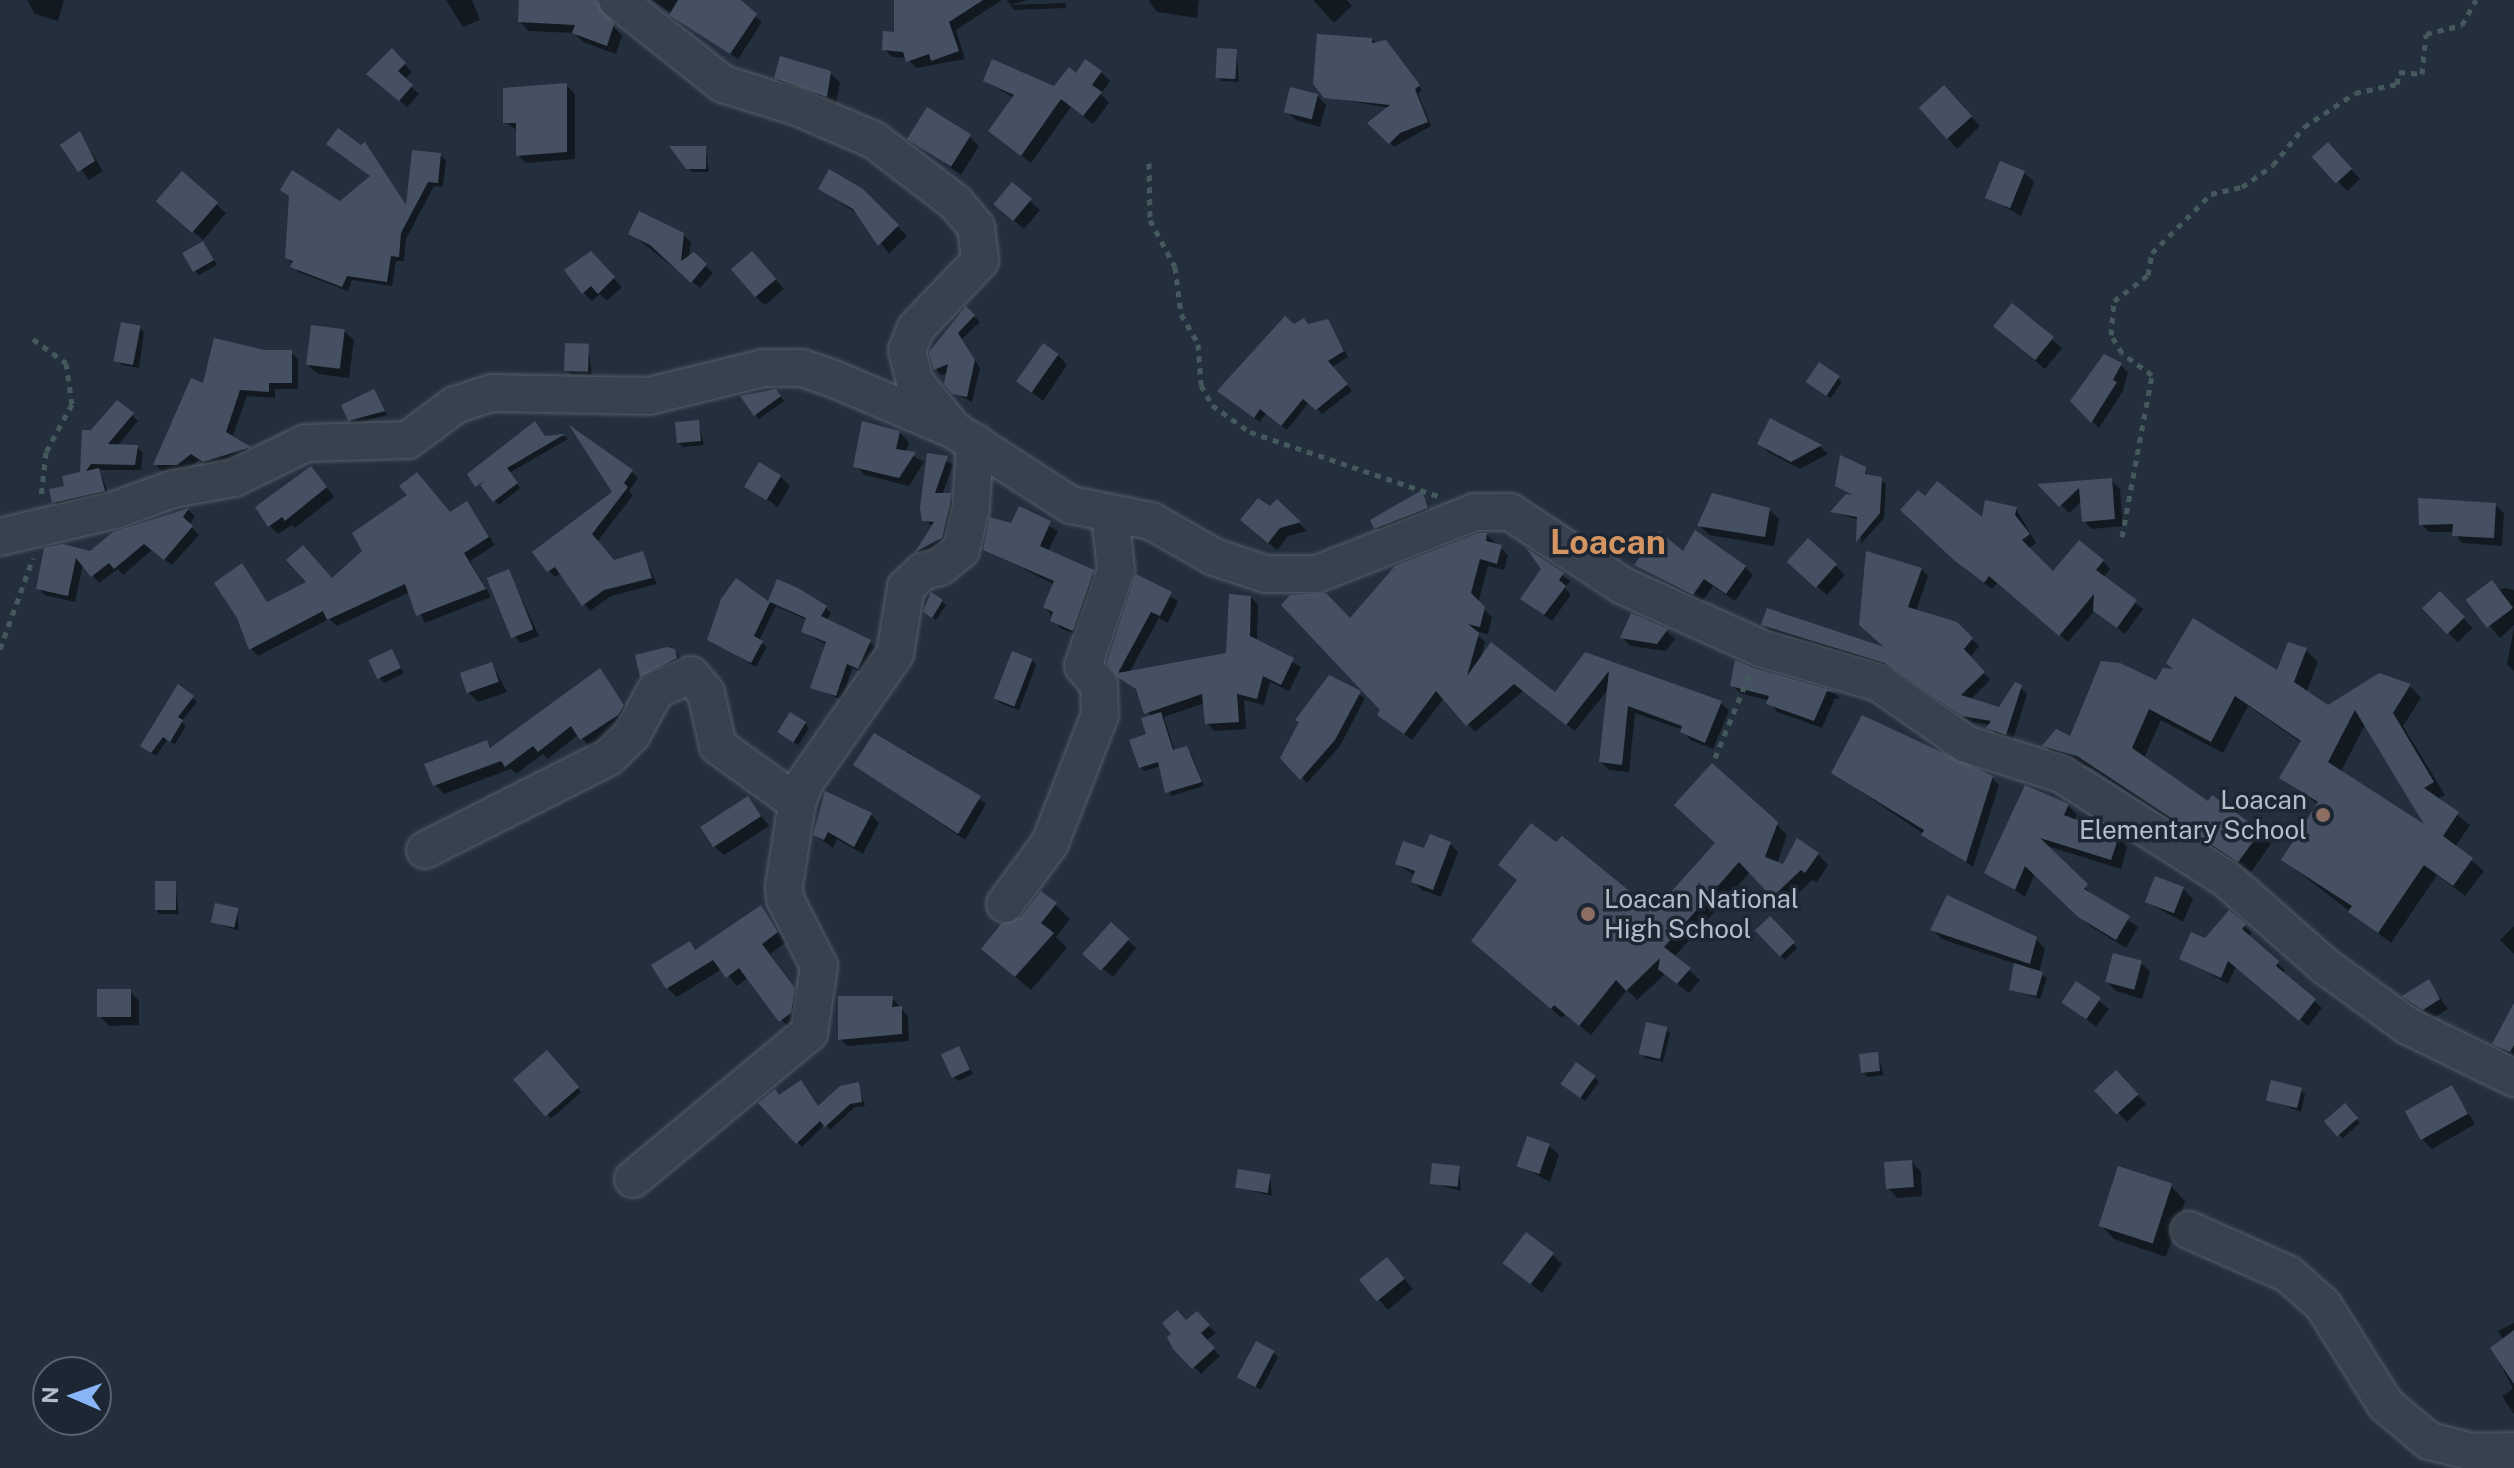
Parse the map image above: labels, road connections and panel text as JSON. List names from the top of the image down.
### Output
{
  "districts": ["Loacan"],
  "places": ["Loacan Elementary School", "Loacan National High School"],
  "north": "left"
}
